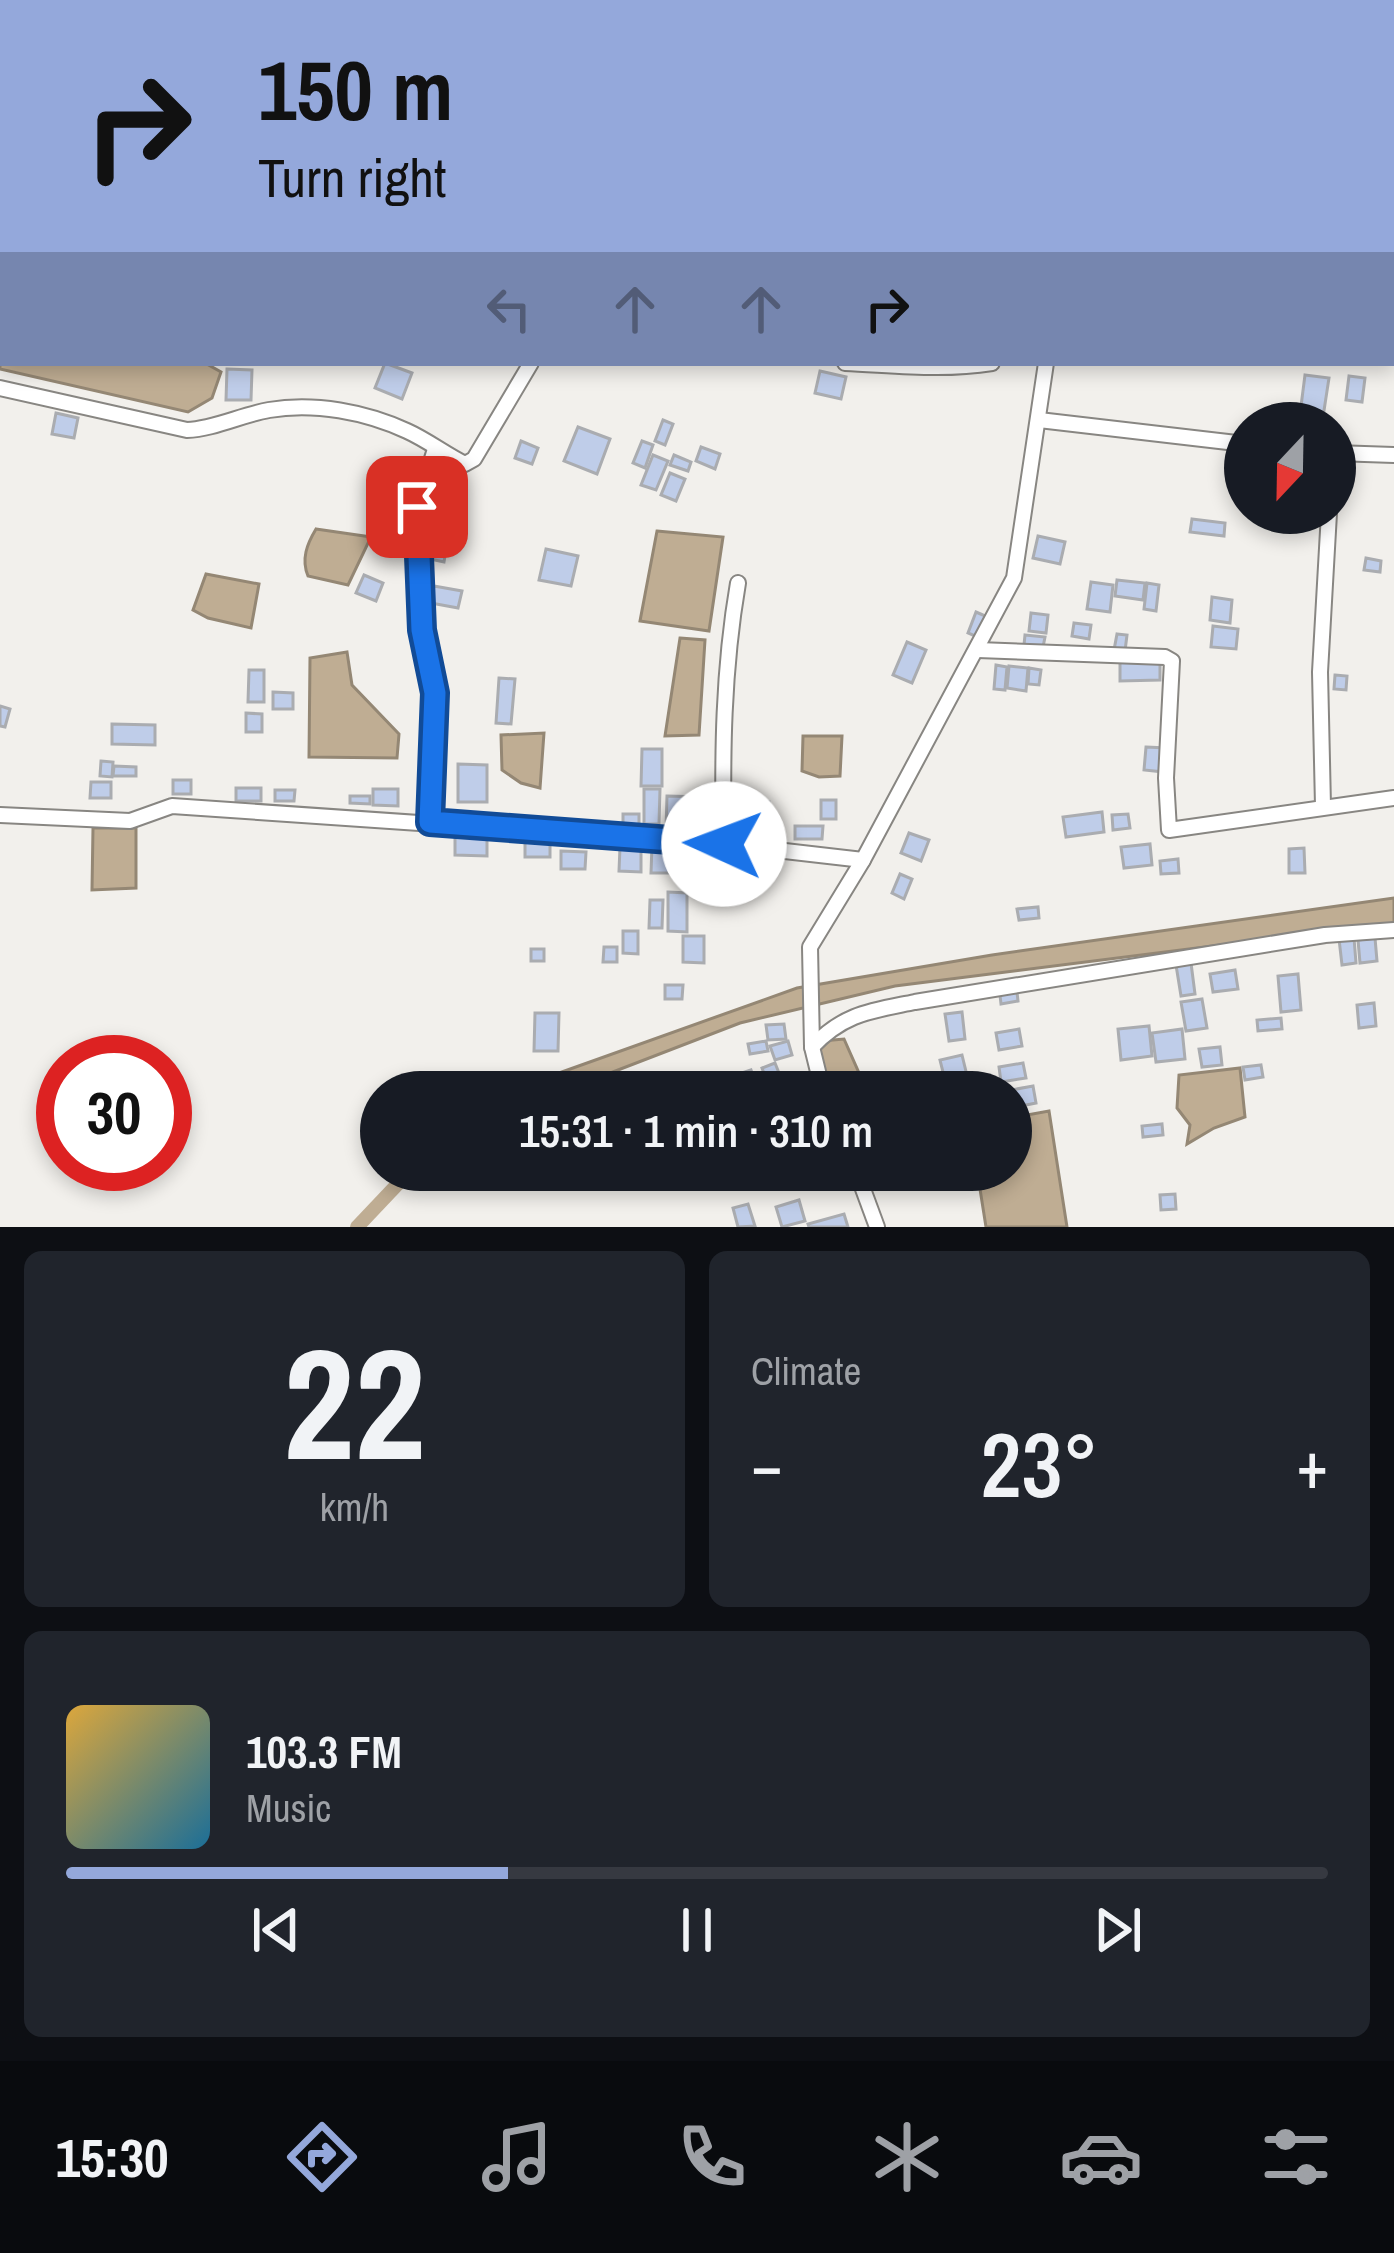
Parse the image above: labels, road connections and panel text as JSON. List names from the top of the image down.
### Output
{
  "north": "bottom",
  "page": {
    "turn": ["150 m", "Turn right"],
    "limit": "30",
    "trip": "15:31 · 1 min · 310 m",
    "tile": [
      ["22", "km/h"],
      "Climate"
    ],
    "heat": ["−", "23°", "+"],
    "song": ["103.3 FM", "Music"],
    "tabs": "15:30"
  }
}
